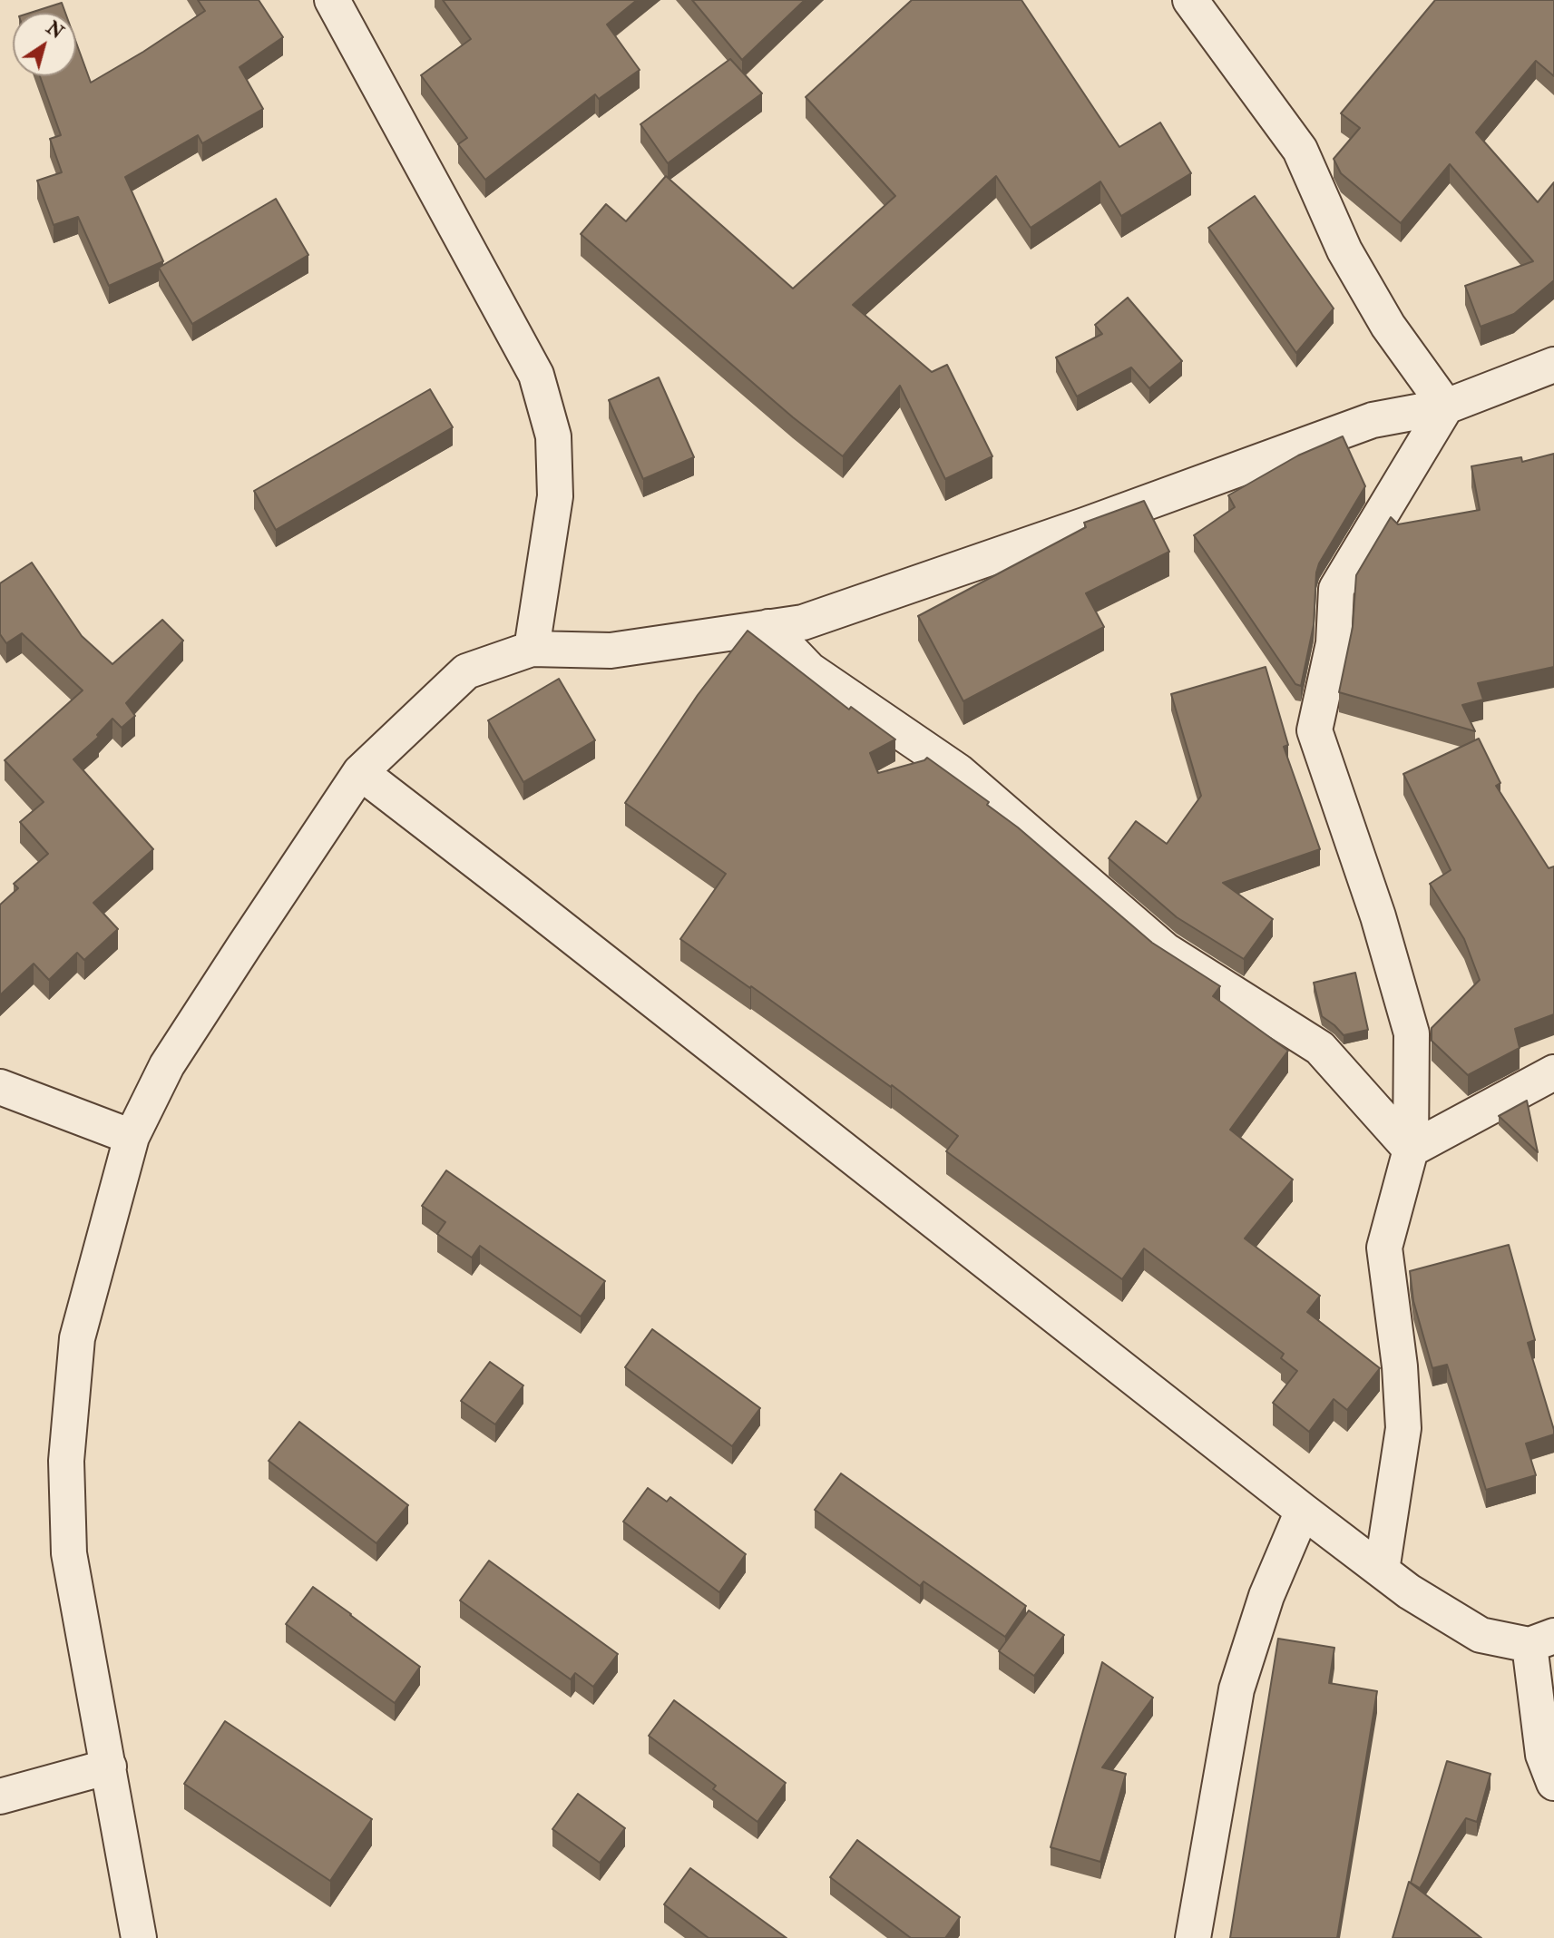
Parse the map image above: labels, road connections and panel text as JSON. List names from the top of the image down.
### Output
{
  "north": "top right"
}
